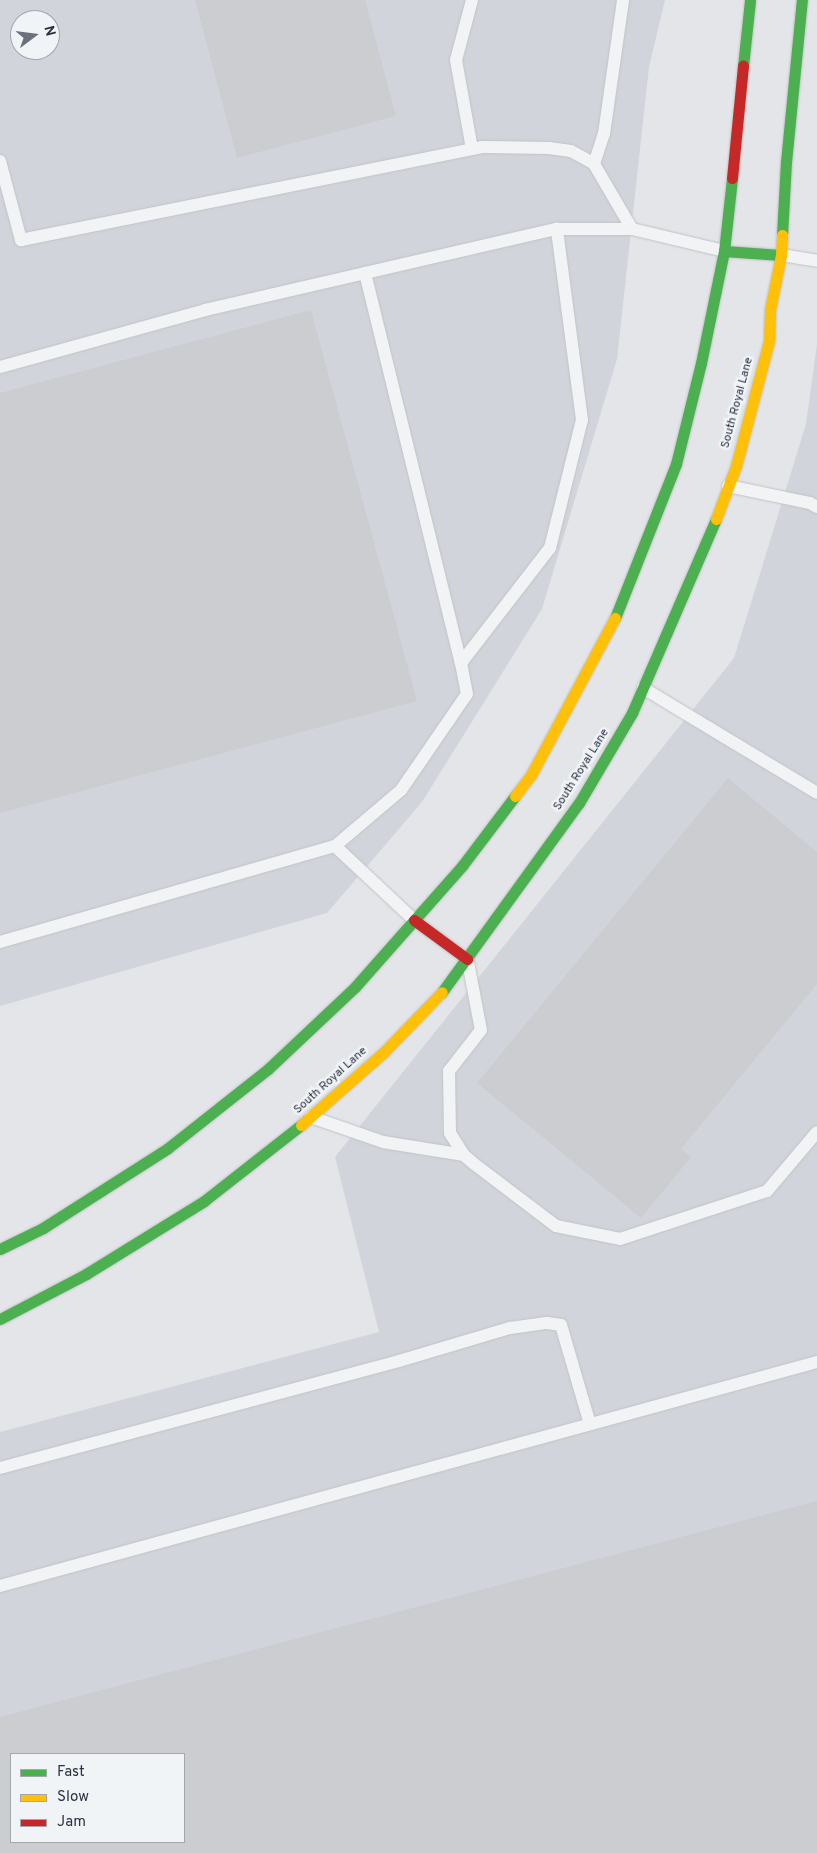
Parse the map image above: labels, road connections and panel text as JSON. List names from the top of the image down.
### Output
{
  "streets": {
    "main road": ["South Royal Lane"]
  },
  "legend": ["Fast", "Slow", "Jam"],
  "north": "right"
}
